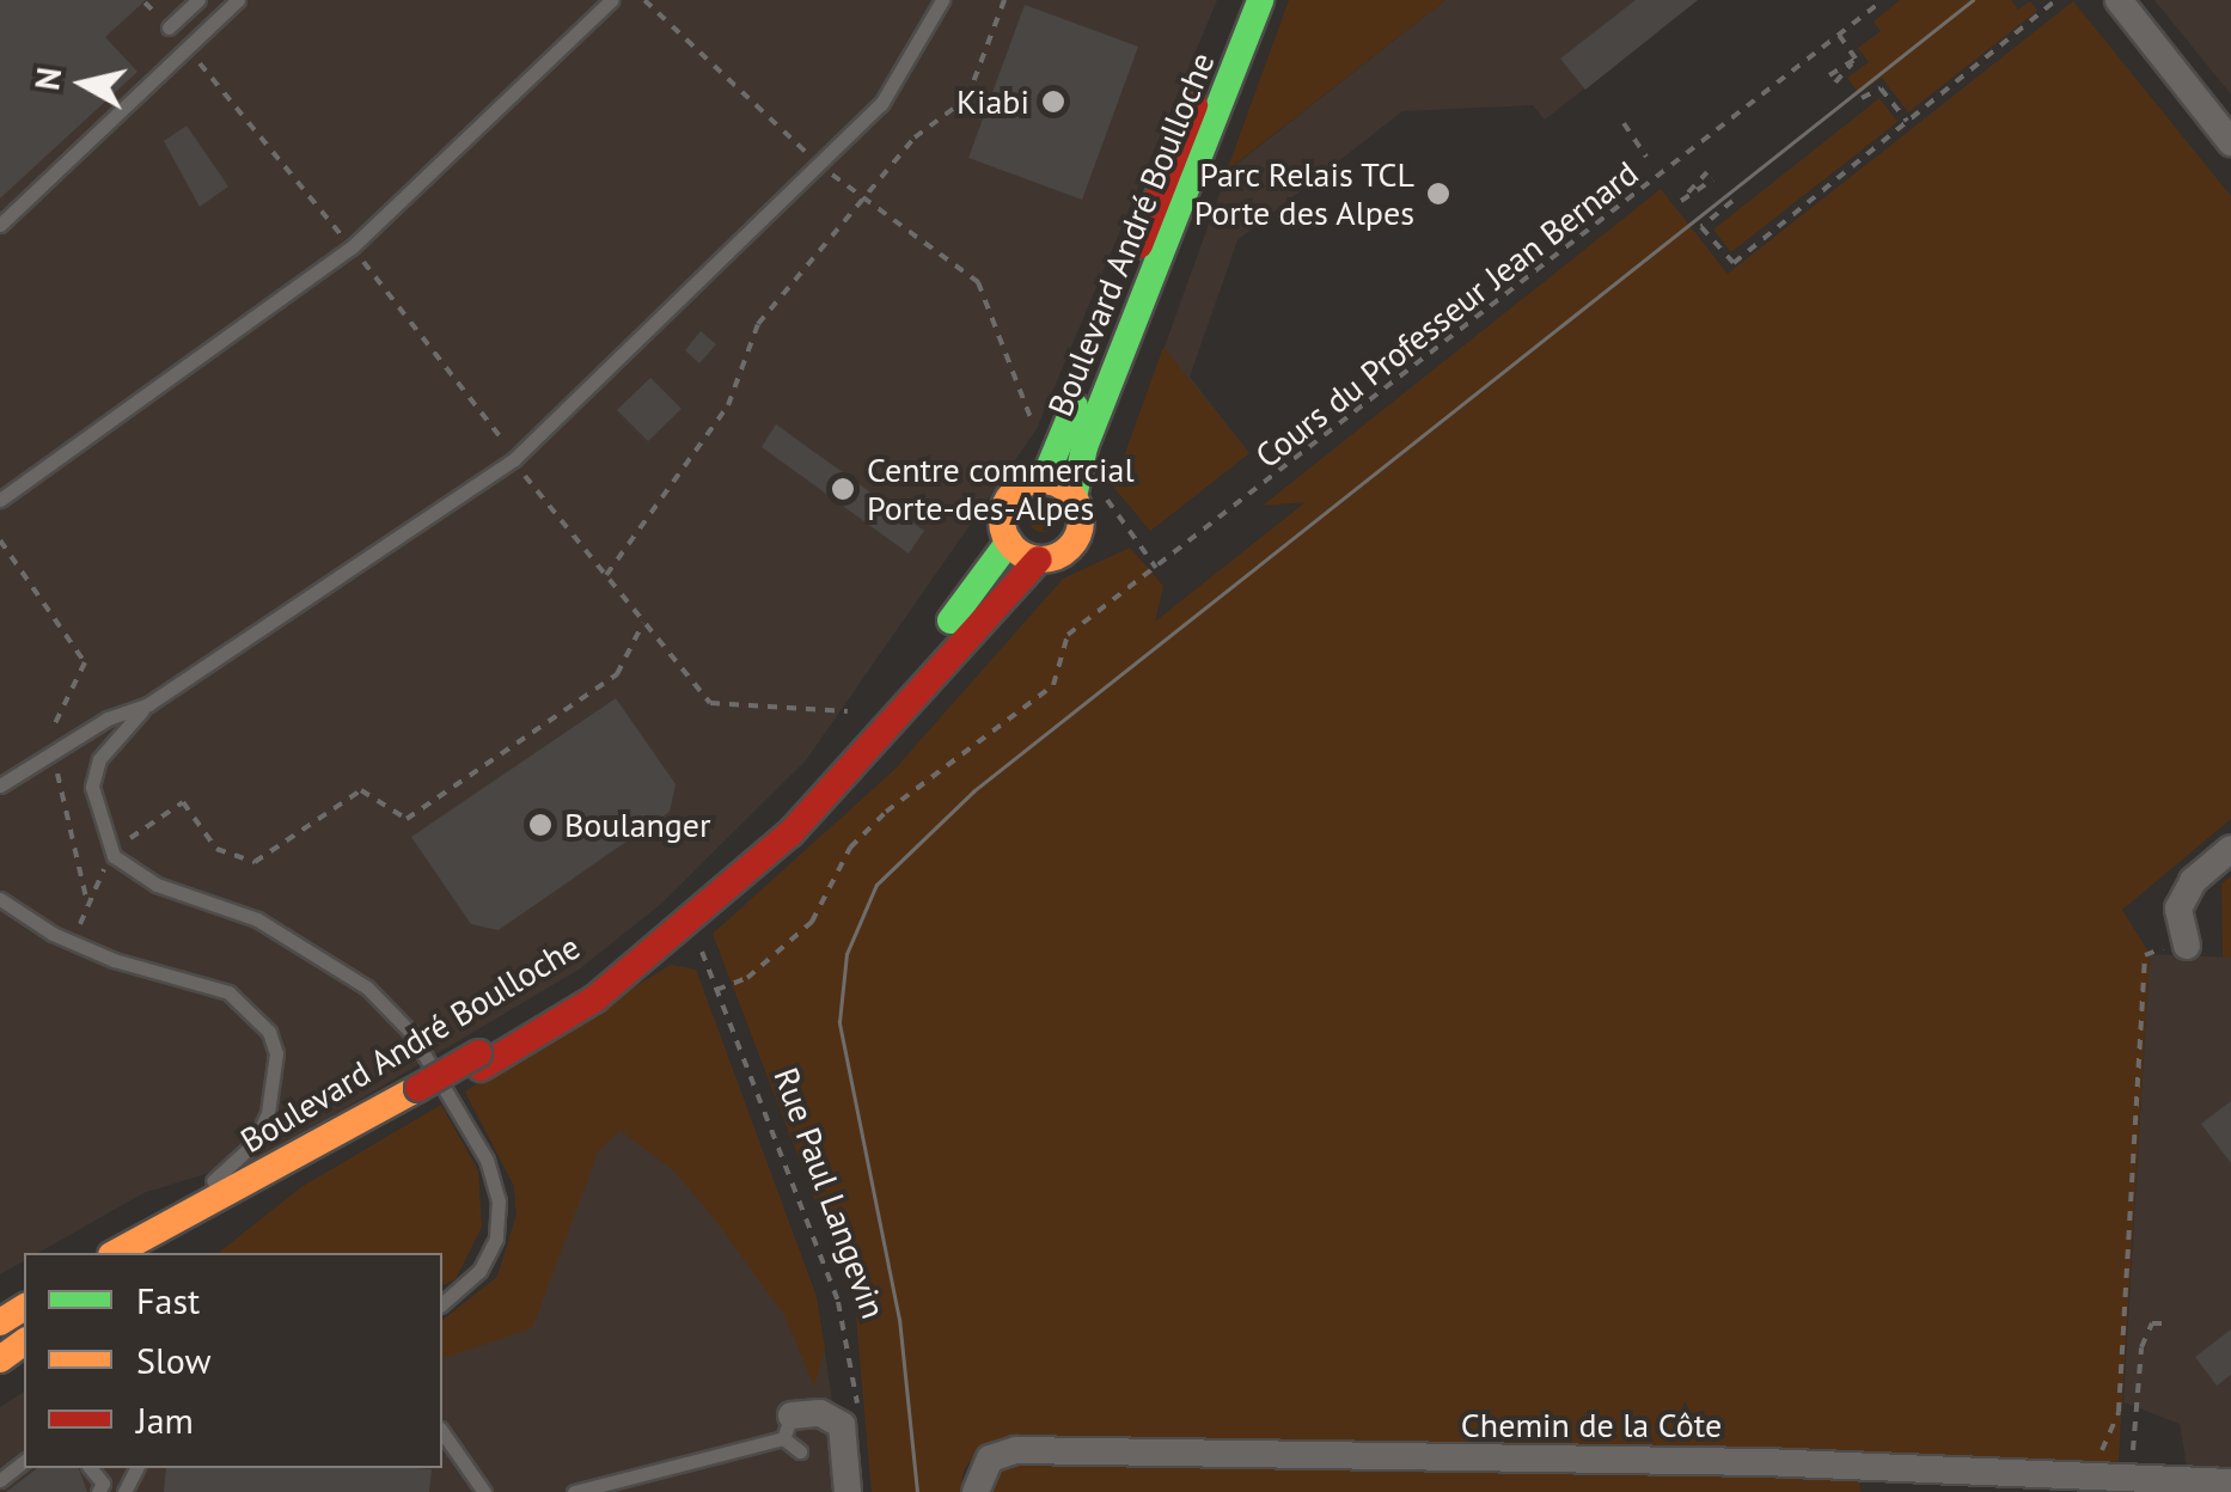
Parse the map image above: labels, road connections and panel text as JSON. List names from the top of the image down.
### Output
{
  "streets": {
    "main road": ["Boulevard André Boulloche"],
    "street": ["Chemin de la Côte"],
    "path": ["Cours du Professeur Jean Bernard", "Rue Paul Langevin"]
  },
  "crossings": [
    ["Cours du Professeur Jean Bernard", "Rue Paul Langevin"]
  ],
  "places": [
    "Kiabi",
    "Parc Relais TCL Porte des Alpes",
    "Centre commercial Porte-des-Alpes",
    "Boulanger"
  ],
  "legend": ["Fast", "Slow", "Jam"],
  "north": "left"
}
